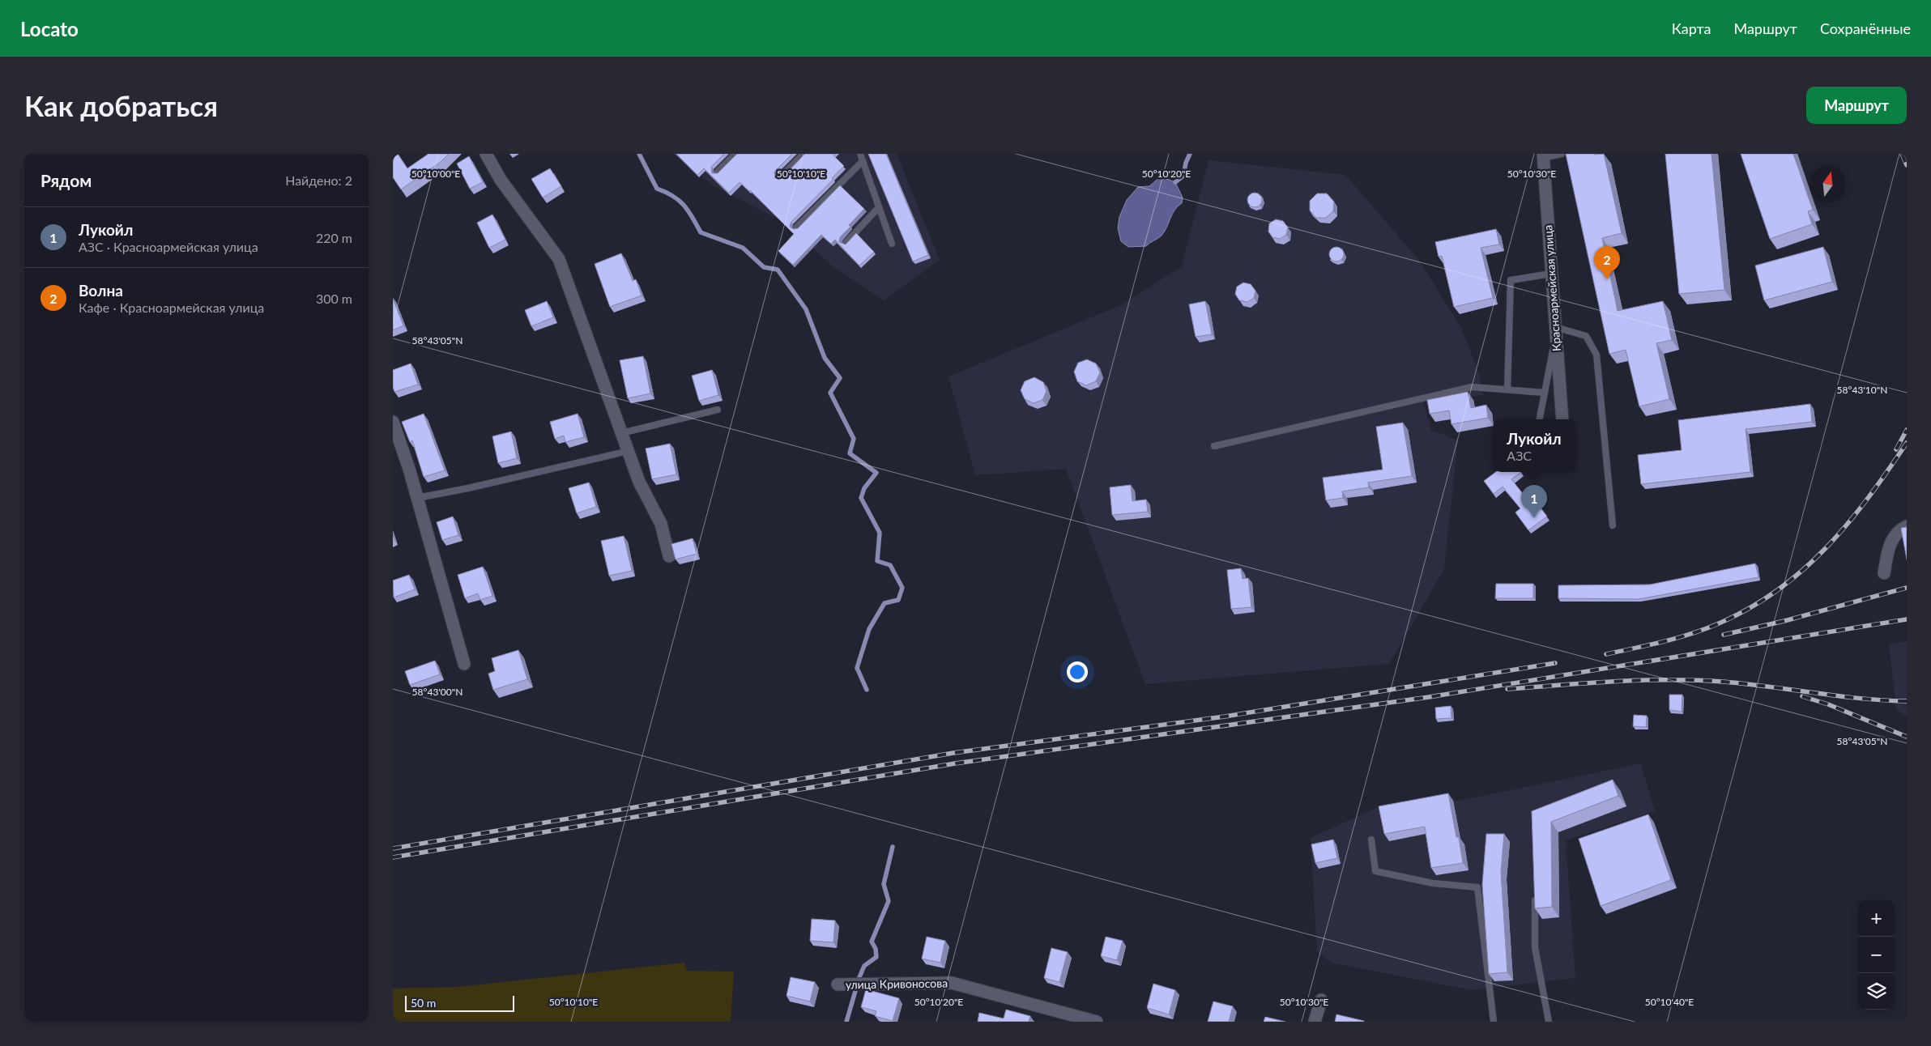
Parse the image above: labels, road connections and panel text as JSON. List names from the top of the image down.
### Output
{
  "streets": {
    "street": ["Красноармейская улица", "улица Кривоносова"]
  },
  "scale_bar": "50 m",
  "north": "top",
  "page": {
    "header": "Locato",
    "nav": ["Карта", "Маршрут", "Сохранённые"],
    "buttons": "Маршрут",
    "title": "Как добраться",
    "heading": ["Рядом", "Найдено: 2"],
    "list": [
      {
        "mark": "1",
        "name": "Лукойл",
        "note": "АЗС · Красноармейская улица",
        "value": "220 m"
      },
      {
        "mark": "2",
        "name": "Волна",
        "note": "Кафе · Красноармейская улица",
        "value": "300 m"
      }
    ],
    "pins": ["2", "1"],
    "popup": ["Лукойл", "АЗС"],
    "map_buttons": ["+", "−"],
    "scale": "50 m"
  },
  "coordinates": [
    "50°10'00\"E",
    "50°10'10\"E",
    "50°10'20\"E",
    "50°10'30\"E",
    "58°43'05\"N",
    "58°43'10\"N",
    "58°43'00\"N",
    "50°10'40\"E"
  ]
}
